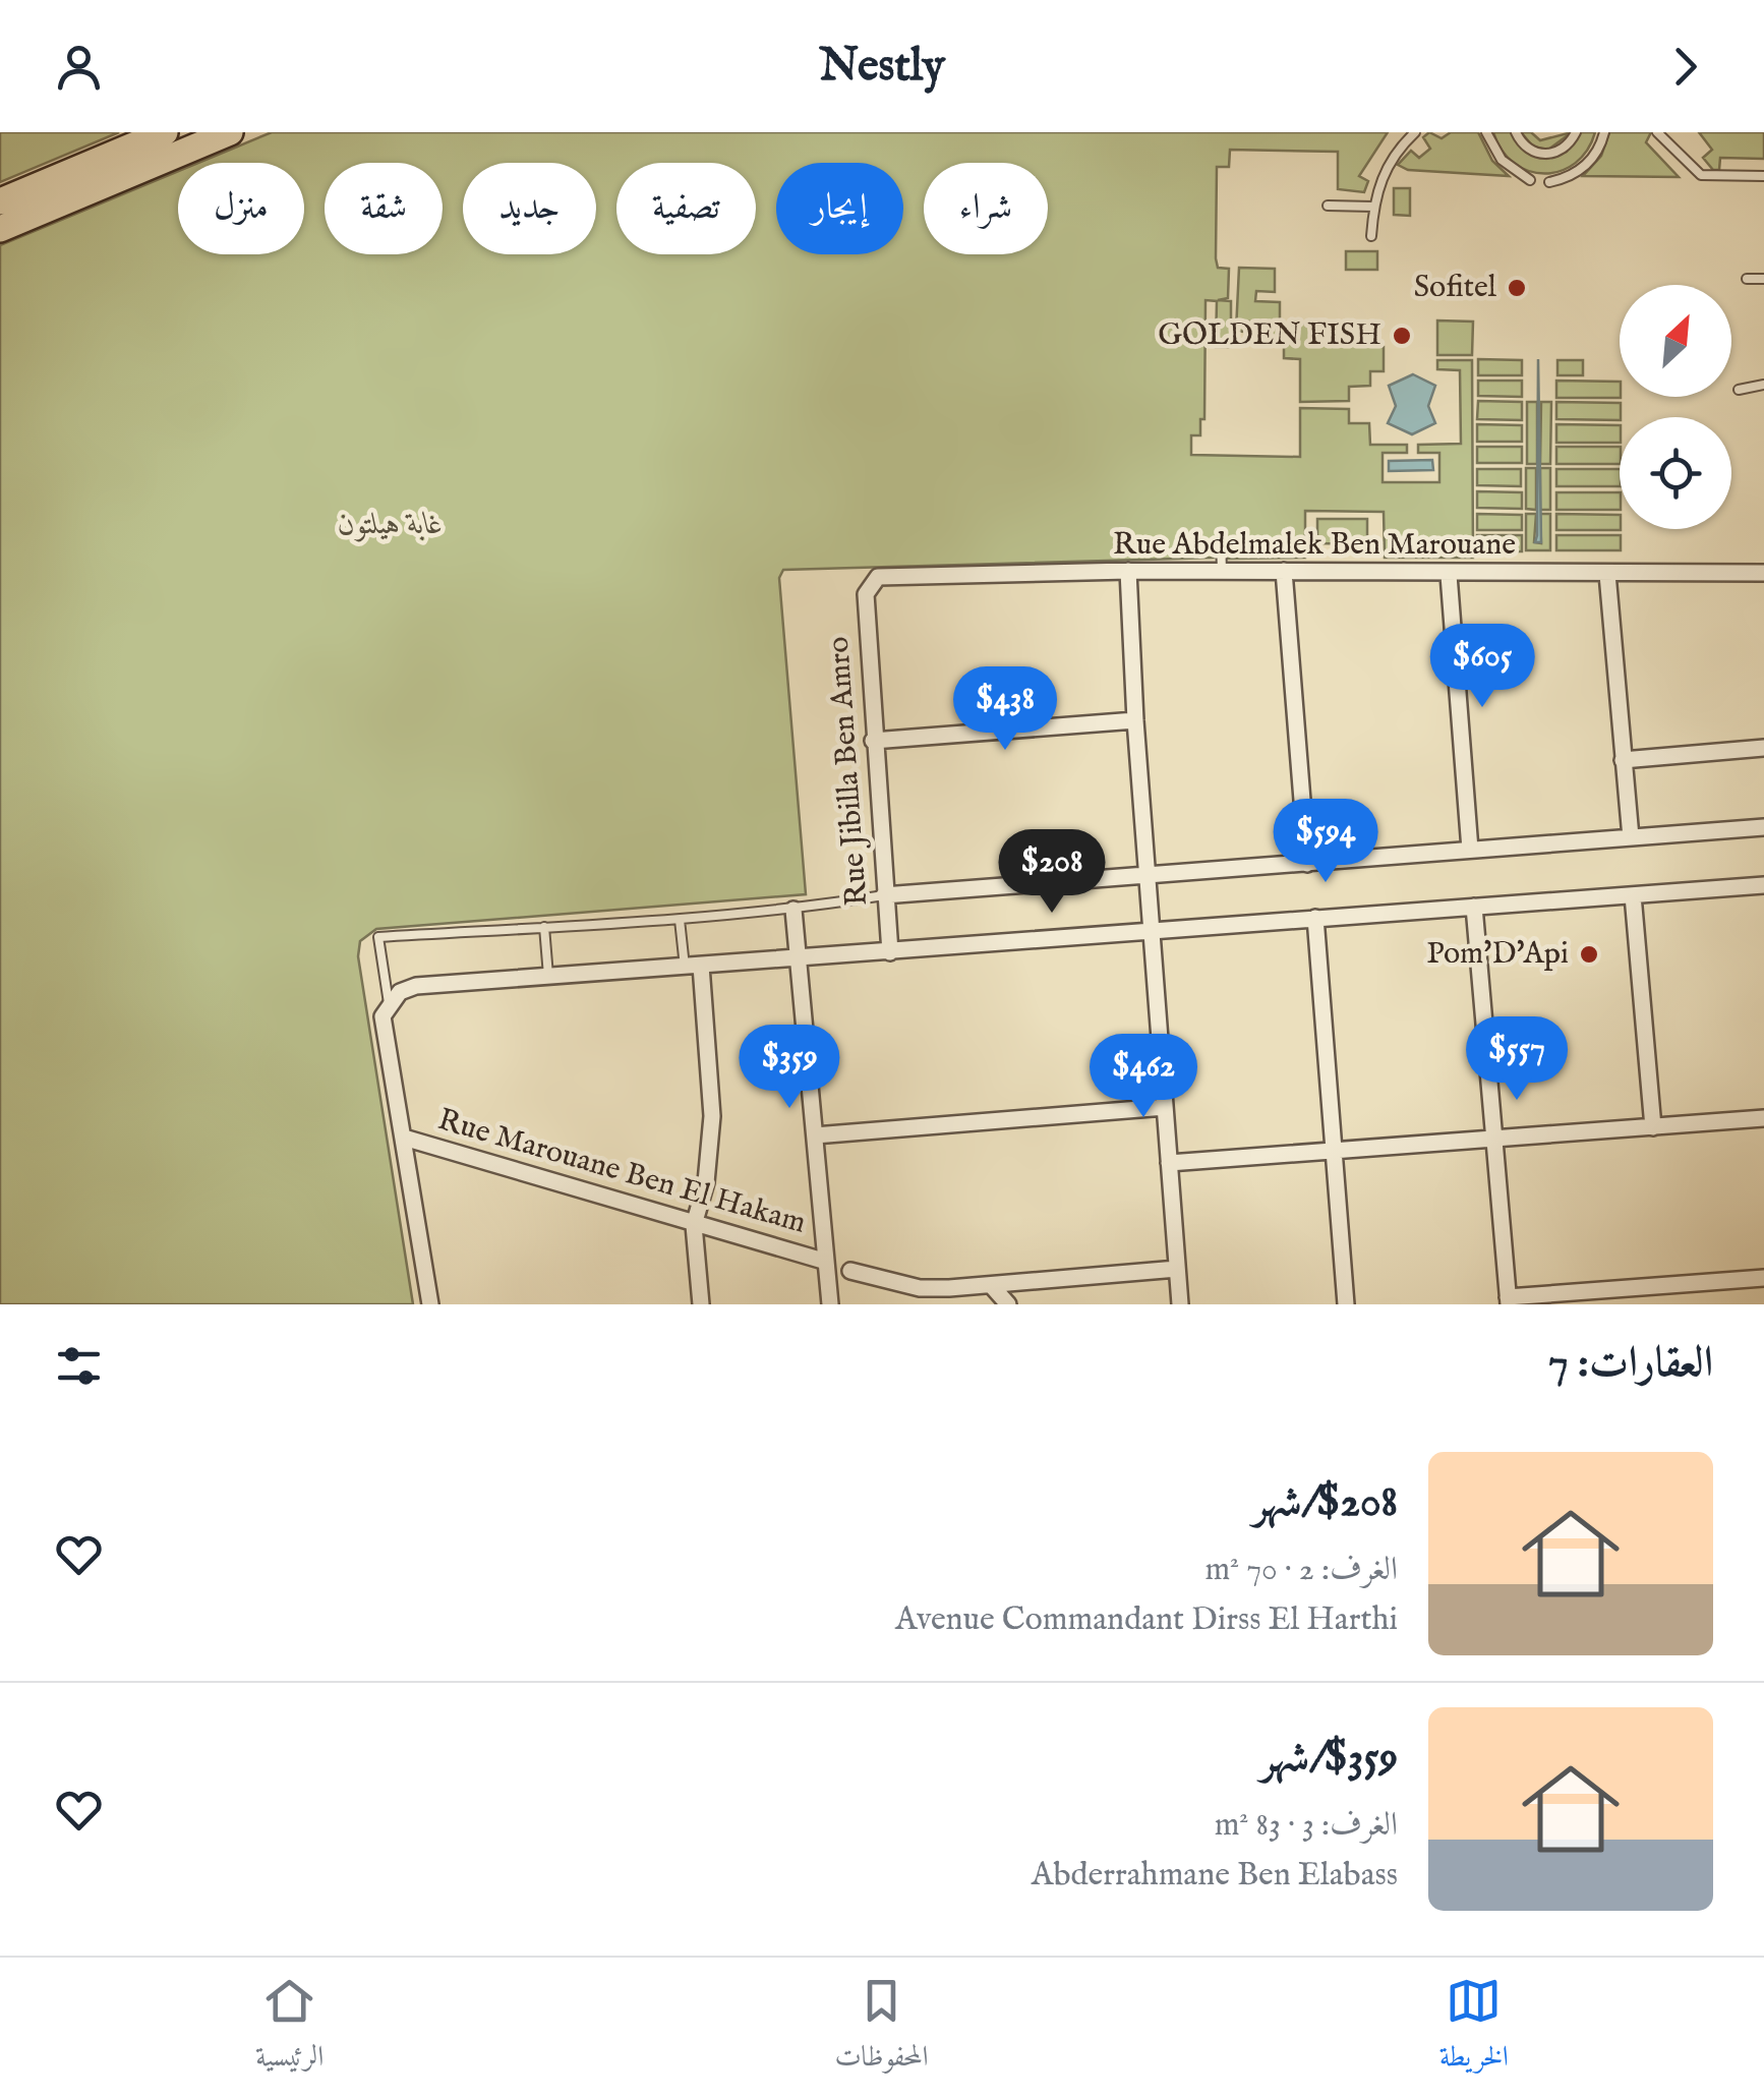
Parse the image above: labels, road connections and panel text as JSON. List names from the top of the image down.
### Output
{
  "streets": {
    "street": ["Rue Abdelmalek Ben Marouane", "Rue Jibilla Ben Amro", "Rue Marouane Ben El Hakam"]
  },
  "crossings": [
    ["Rue Abdelmalek Ben Marouane", "Rue Jibilla Ben Amro"]
  ],
  "parks": ["غابة هيلتون"],
  "places": ["Sofitel", "GOLDEN FISH", "Pom'D'Api"],
  "north": "top right",
  "page": {
    "header": "Nestly",
    "chip": [
      "شراء",
      "إيجار",
      "تصفية",
      "جديد",
      "شقة",
      "منزل"
    ],
    "price": [
      "$605",
      "$438",
      "$594",
      "$208",
      "$557",
      "$359",
      "$462"
    ],
    "heading": "العقارات: 7",
    "list": [
      {
        "name": "$208/شهر",
        "note": "الغرف: 2 · 70 m² · Avenue Commandant Dirss El Harthi"
      },
      {
        "name": "$359/شهر",
        "note": "الغرف: 3 · 83 m² · Abderrahmane Ben Elabass"
      }
    ],
    "tabs": ["الخريطة", "المحفوظات", "الرئيسية"]
  }
}
